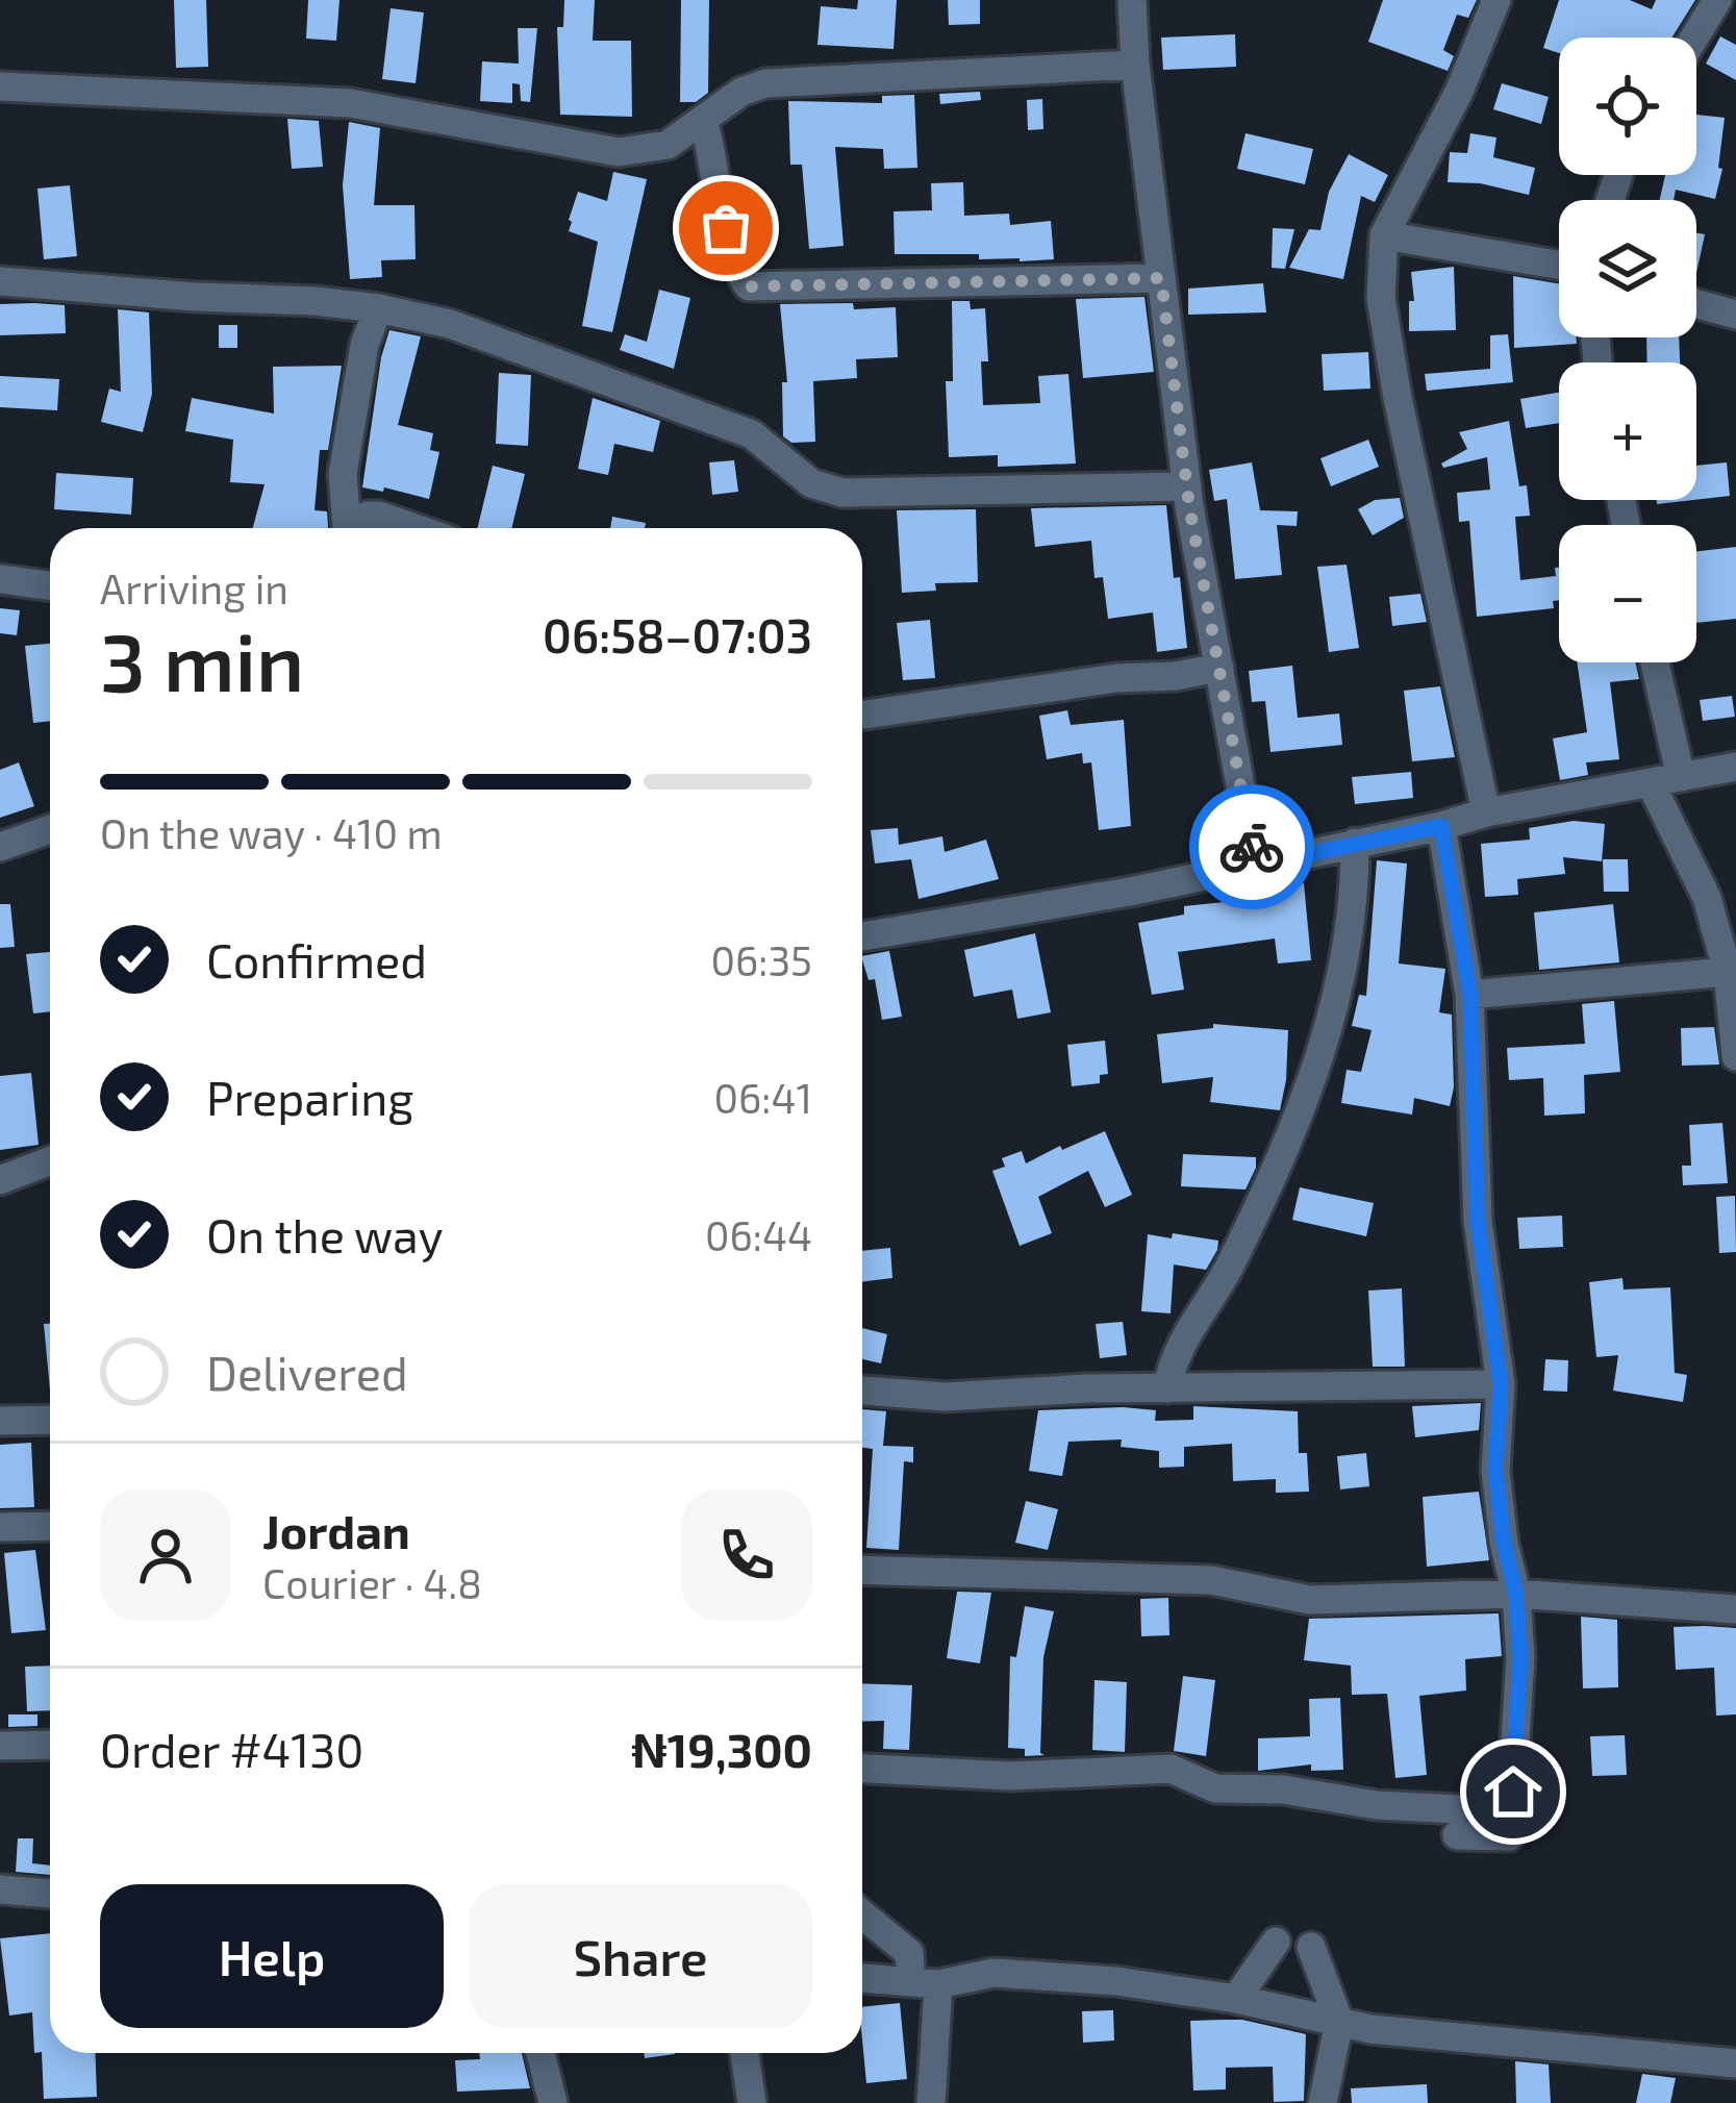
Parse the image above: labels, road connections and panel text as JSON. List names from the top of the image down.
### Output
{
  "page": {
    "map_buttons": ["+", "−"],
    "heading": ["3 min", "Arriving in", "06:58–07:03"],
    "panel": [
      "Jordan",
      "Courier · 4.8",
      "Order #4130",
      "₦19,300"
    ],
    "bar": "On the way · 410 m",
    "list": [
      ["Confirmed", "06:35"],
      ["Preparing", "06:41"],
      ["On the way", "06:44"],
      "Delivered"
    ],
    "buttons": ["Help", "Share"]
  }
}
